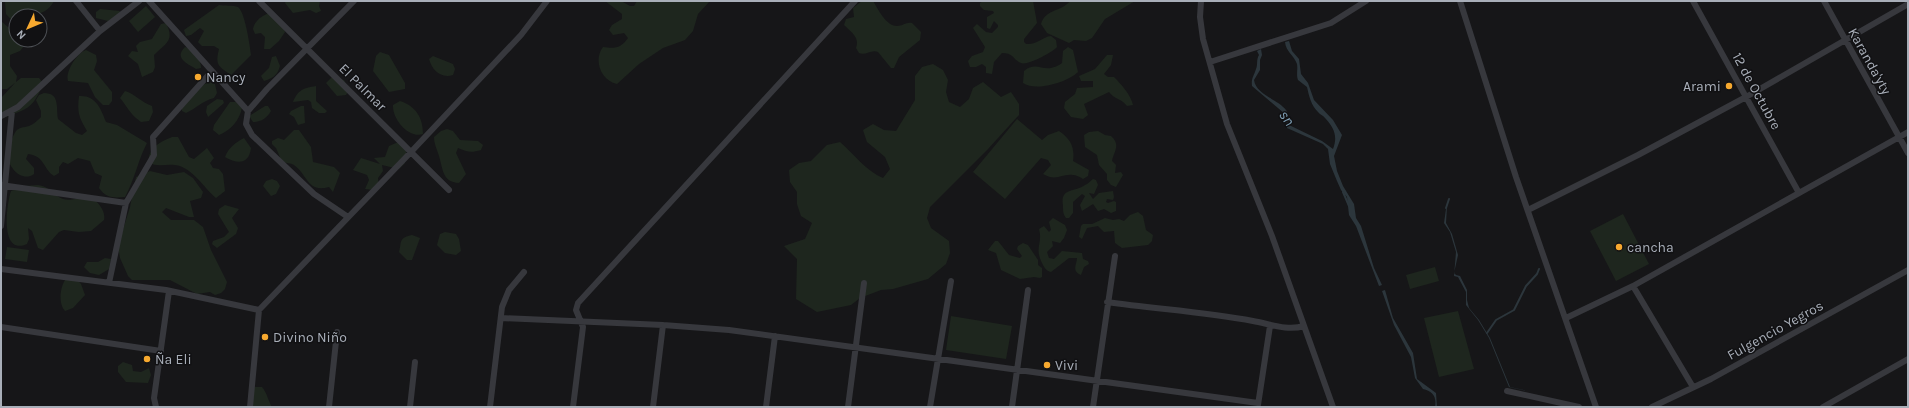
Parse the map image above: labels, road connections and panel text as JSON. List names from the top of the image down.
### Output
{
  "streets": {
    "street": [
      "Karanda'yty",
      "El Palmar",
      "12 de Octubre",
      "Fulgencio Yegros"
    ]
  },
  "water": ["sn"],
  "places": [
    "Nancy",
    "Arami",
    "cancha",
    "Divino Niño",
    "Ña Eli",
    "Vivi"
  ],
  "north": "bottom left"
}
